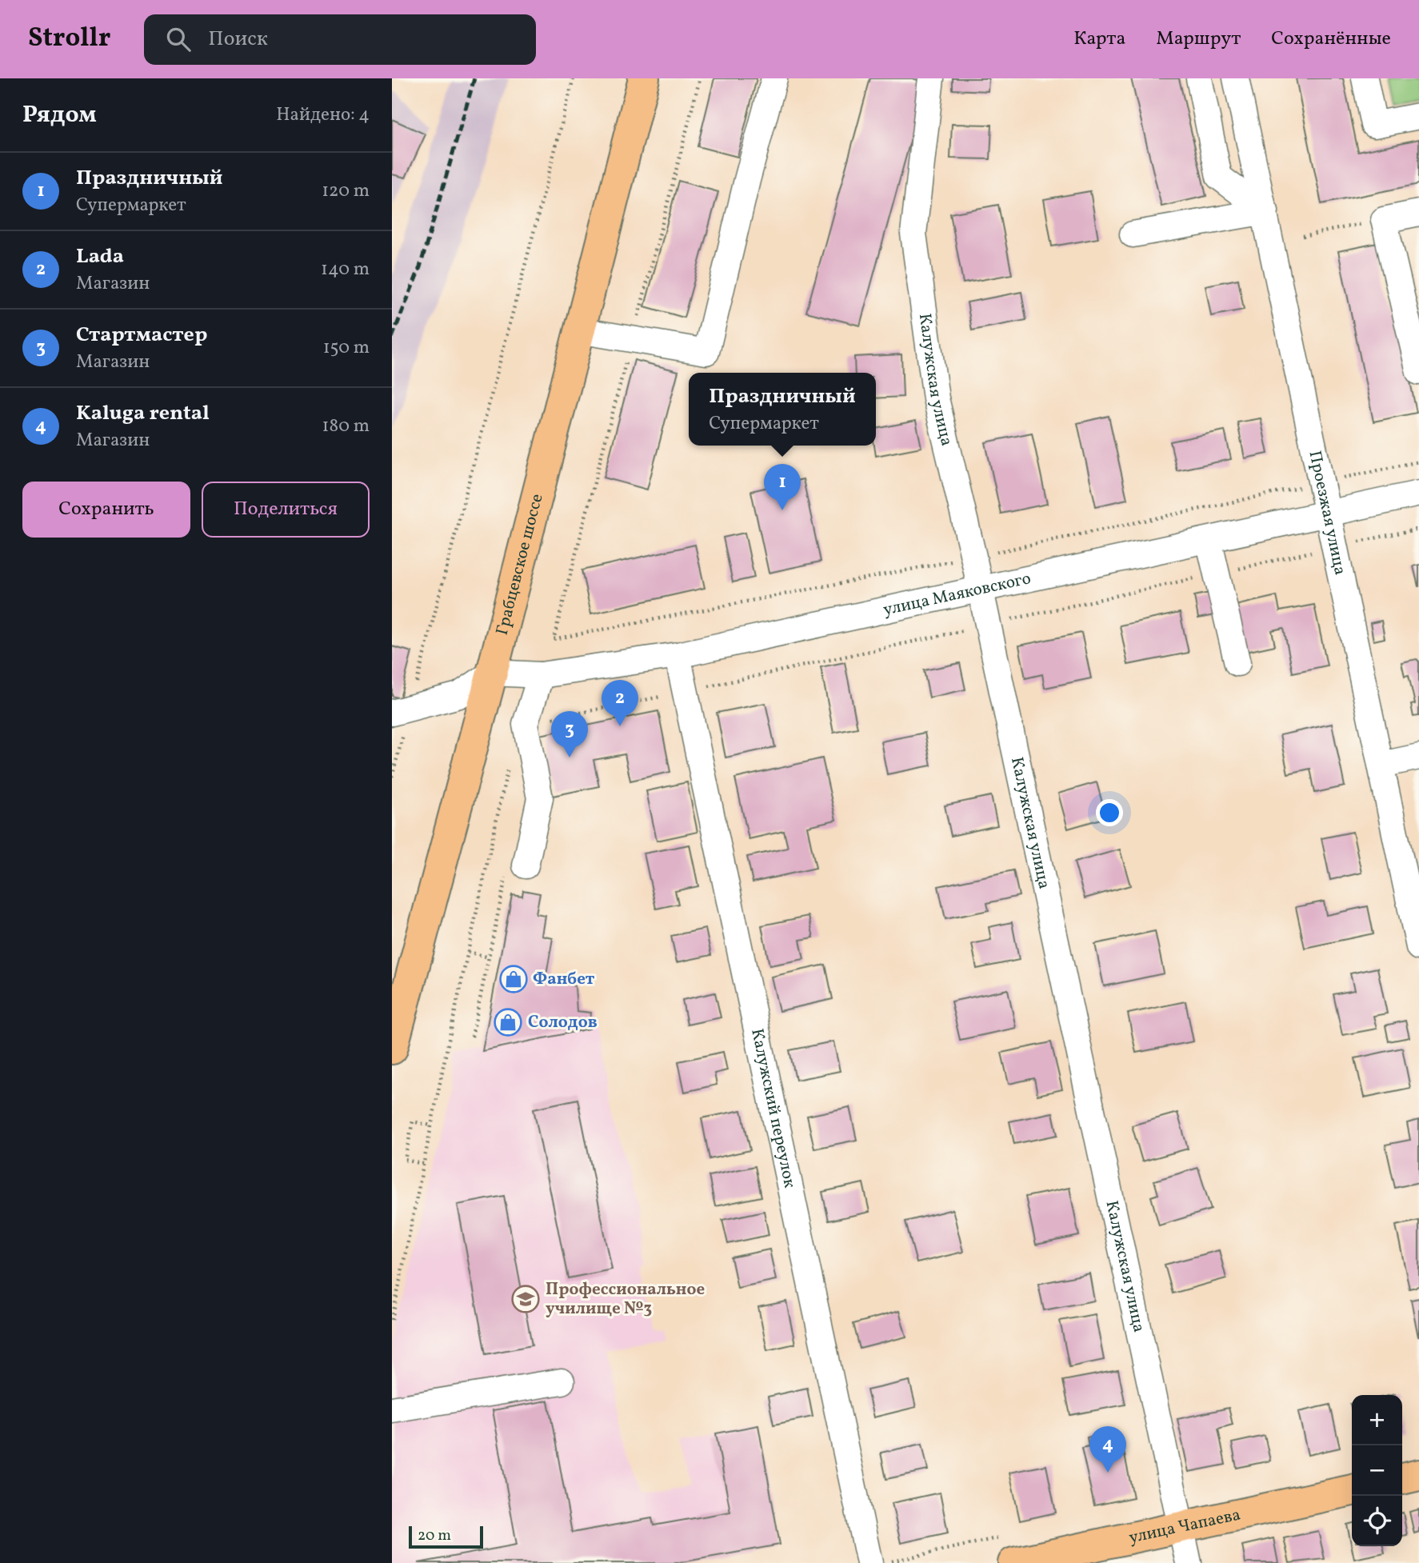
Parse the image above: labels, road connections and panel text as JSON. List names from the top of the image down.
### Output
{
  "streets": {
    "main road": ["Грабцевское шоссе", "улица Чапаева"],
    "street": [
      "Калужская улица",
      "Проезжая улица",
      "улица Маяковского",
      "Калужский переулок"
    ]
  },
  "crossings": [
    ["Калужская улица", "улица Маяковского"],
    ["Калужская улица", "улица Чапаева"],
    ["Проезжая улица", "улица Маяковского"],
    ["Грабцевское шоссе", "улица Маяковского"],
    ["улица Маяковского", "Калужский переулок"]
  ],
  "places": {
    "shop": ["Фанбет", "Солодов"],
    "school or university": ["Профессиональное училище №3"]
  },
  "scale_bar": "20 m",
  "page": {
    "header": "Strollr",
    "search": "Поиск",
    "nav": ["Карта", "Маршрут", "Сохранённые"],
    "heading": ["Рядом", "Найдено: 4"],
    "list": [
      {
        "mark": "1",
        "name": "Праздничный",
        "note": "Супермаркет",
        "value": "120 m"
      },
      {
        "mark": "2",
        "name": "Lada",
        "note": "Магазин",
        "value": "140 m"
      },
      {
        "mark": "3",
        "name": "Стартмастер",
        "note": "Магазин",
        "value": "150 m"
      },
      {
        "mark": "4",
        "name": "Kaluga rental",
        "note": "Магазин",
        "value": "180 m"
      }
    ],
    "popup": ["Праздничный", "Супермаркет"],
    "pins": [
      "1",
      "2",
      "3",
      "4"
    ],
    "buttons": ["Сохранить", "Поделиться"],
    "map_buttons": ["+", "−"],
    "scale": "20 m"
  }
}
